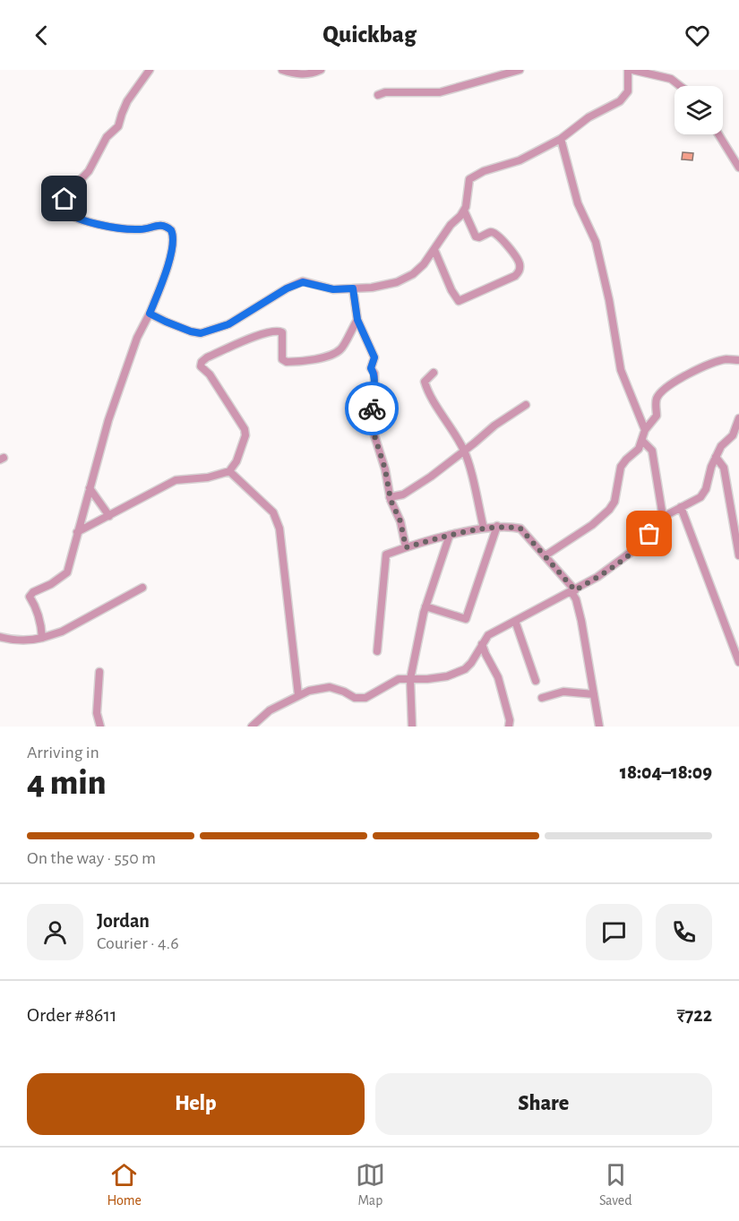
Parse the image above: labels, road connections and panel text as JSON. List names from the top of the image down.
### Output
{
  "page": {
    "header": "Quickbag",
    "heading": ["4 min", "Arriving in", "18:04–18:09"],
    "panel": [
      "Jordan",
      "Courier · 4.6",
      "Order #8611",
      "₹722"
    ],
    "bar": "On the way · 550 m",
    "buttons": ["Help", "Share"],
    "tabs": ["Home", "Map", "Saved"]
  }
}
